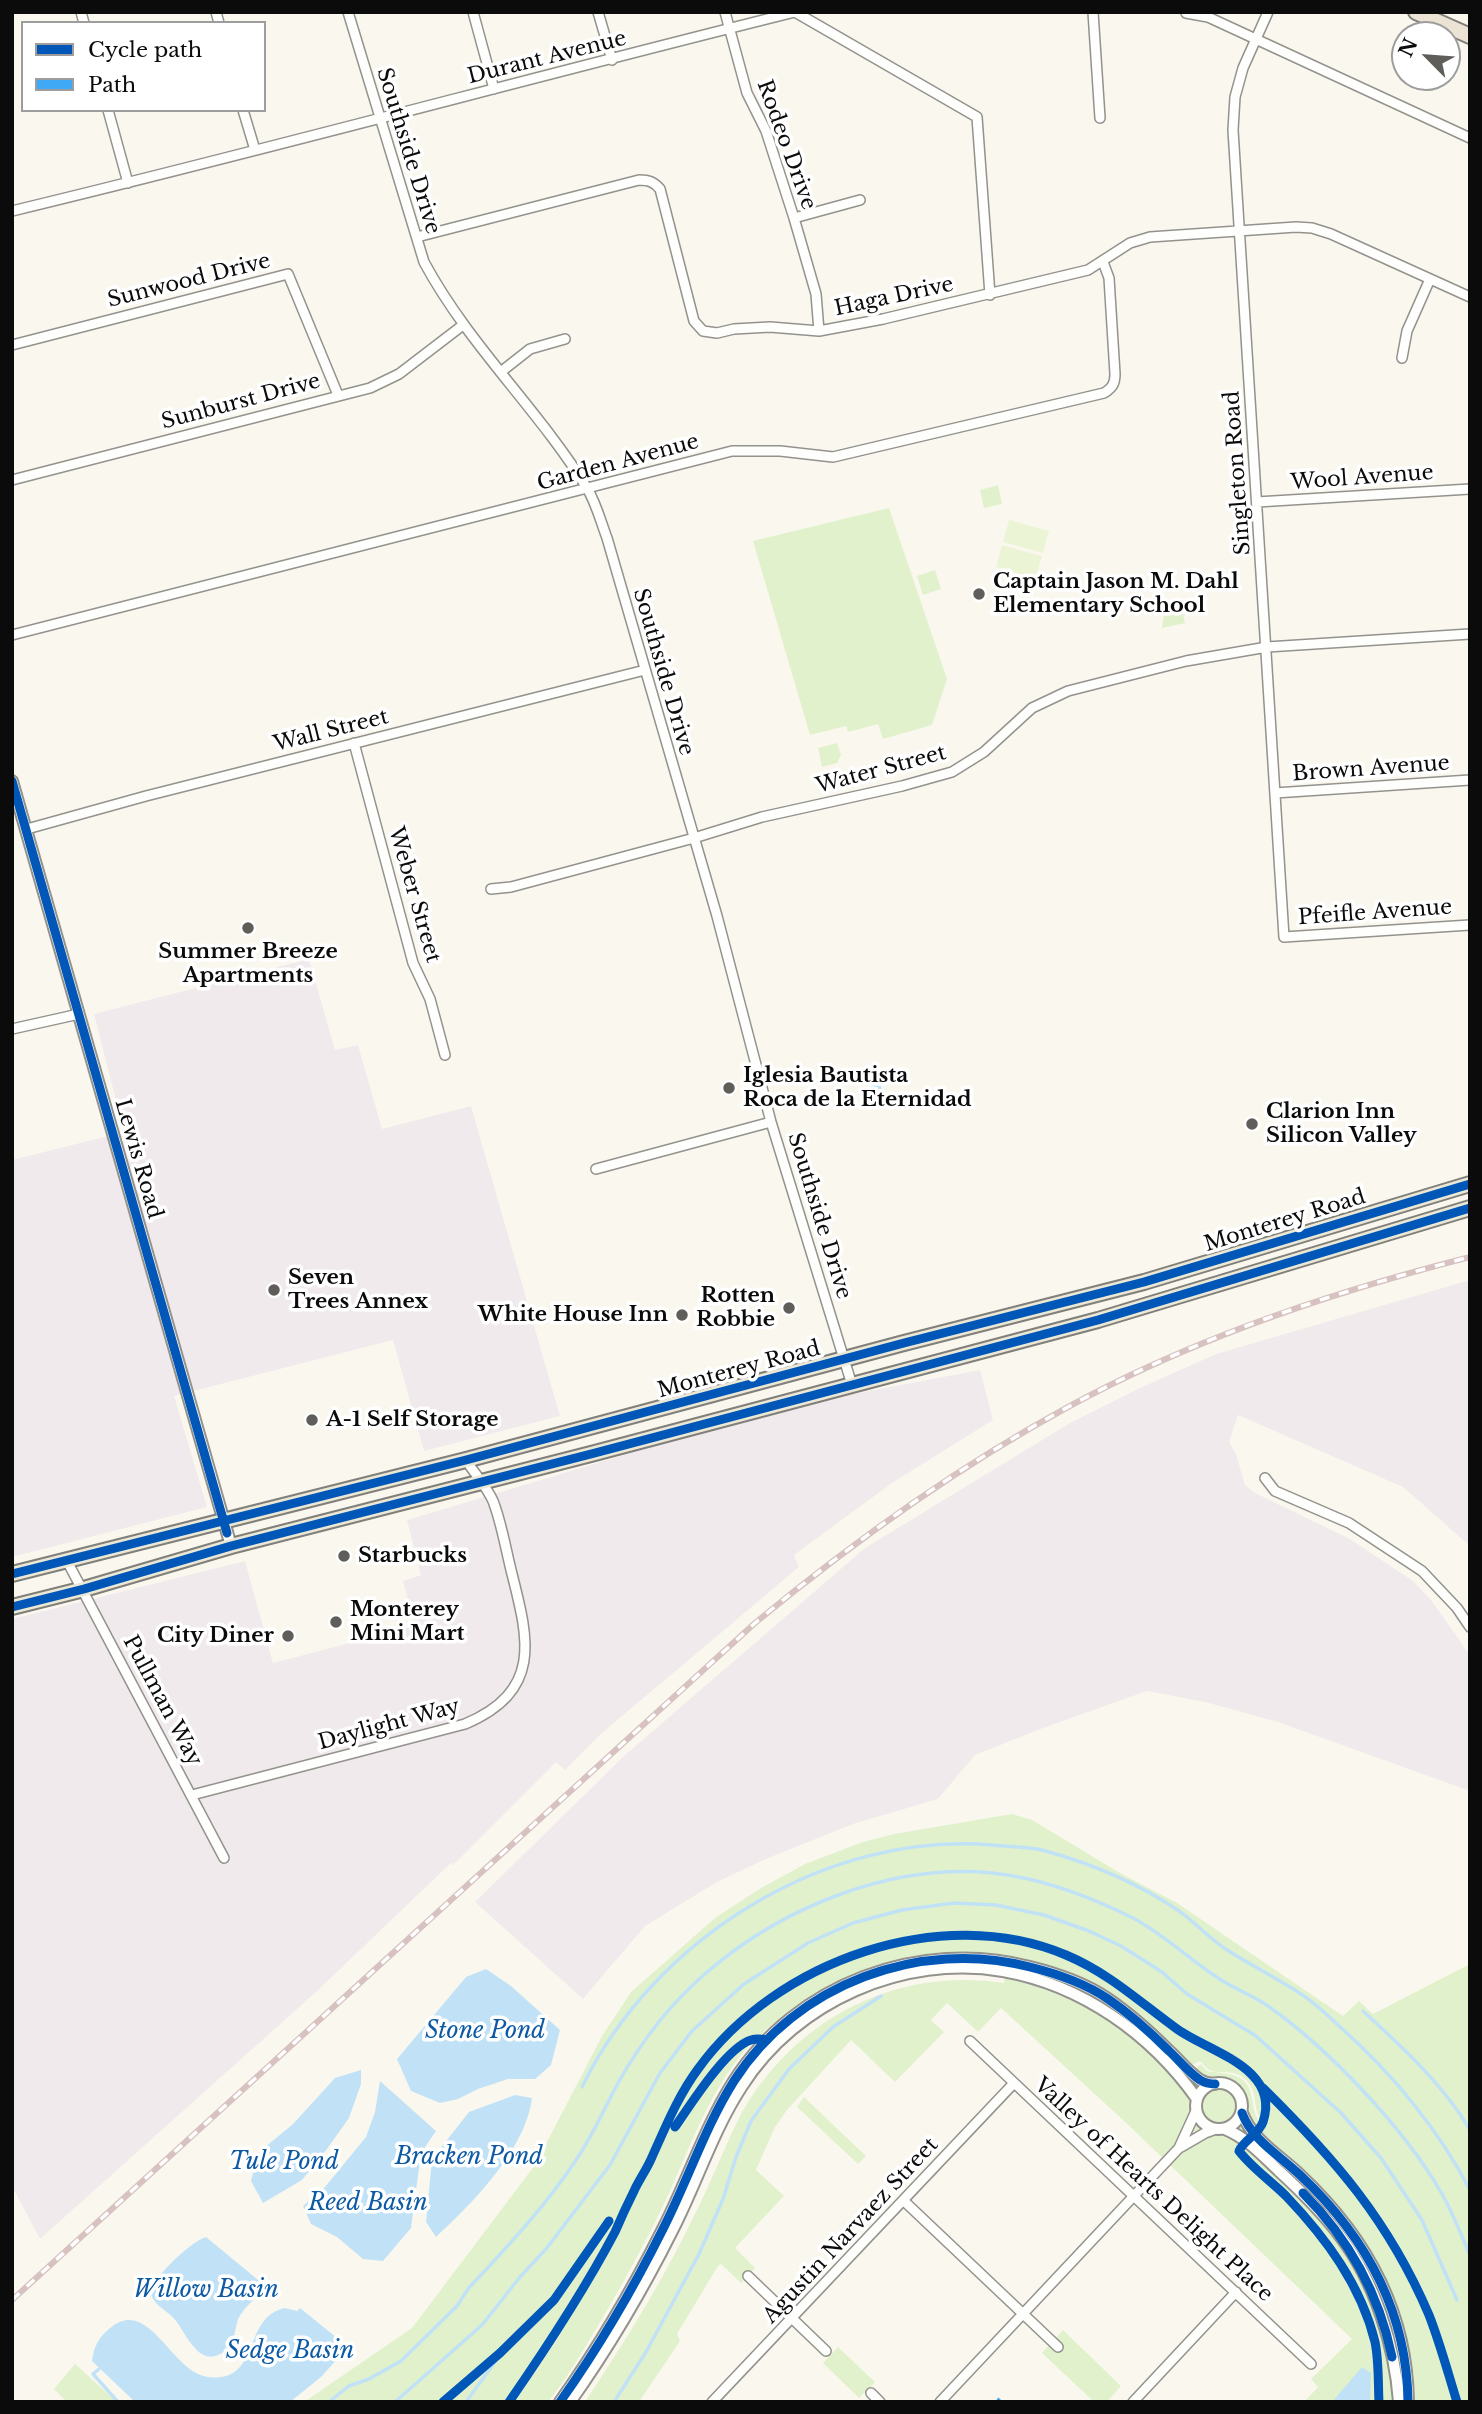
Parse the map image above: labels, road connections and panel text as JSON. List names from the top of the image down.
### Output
{
  "streets": {
    "main road": ["Monterey Road"],
    "street": [
      "Durant Avenue",
      "Rodeo Drive",
      "Southside Drive",
      "Sunwood Drive",
      "Haga Drive",
      "Sunburst Drive",
      "Garden Avenue",
      "Singleton Road",
      "Wool Avenue",
      "Wall Street",
      "Brown Avenue",
      "Water Street",
      "Weber Street",
      "Pfeifle Avenue",
      "Lewis Road",
      "Pullman Way",
      "Daylight Way",
      "Valley of Hearts Delight Place",
      "Agustin Narvaez Street"
    ]
  },
  "crossings": [
    ["Durant Avenue", "Rodeo Drive"],
    ["Durant Avenue", "Southside Drive"],
    ["Durant Avenue", "Haga Drive"],
    ["Rodeo Drive", "Haga Drive"],
    ["Southside Drive", "Haga Drive"],
    ["Southside Drive", "Sunburst Drive"],
    ["Southside Drive", "Garden Avenue"],
    ["Southside Drive", "Wall Street"],
    ["Southside Drive", "Water Street"],
    ["Southside Drive", "Monterey Road"],
    ["Sunwood Drive", "Sunburst Drive"],
    ["Haga Drive", "Garden Avenue"],
    ["Haga Drive", "Singleton Road"],
    ["Singleton Road", "Wool Avenue"],
    ["Singleton Road", "Brown Avenue"],
    ["Singleton Road", "Water Street"],
    ["Singleton Road", "Pfeifle Avenue"],
    ["Wall Street", "Weber Street"],
    ["Wall Street", "Lewis Road"],
    ["Lewis Road", "Monterey Road"],
    ["Monterey Road", "Pullman Way"],
    ["Monterey Road", "Daylight Way"],
    ["Pullman Way", "Daylight Way"],
    ["Valley of Hearts Delight Place", "Agustin Narvaez Street"]
  ],
  "water": [
    "Stone Pond",
    "Bracken Pond",
    "Tule Pond",
    "Reed Basin",
    "Willow Basin",
    "Sedge Basin"
  ],
  "places": [
    "Captain Jason M. Dahl Elementary School",
    "Summer Breeze Apartments",
    "Iglesia Bautista Roca de la Eternidad",
    "Clarion Inn Silicon Valley",
    "Seven Trees Annex",
    "Rotten Robbie",
    "White House Inn",
    "A-1 Self Storage",
    "Starbucks",
    "Monterey Mini Mart",
    "City Diner"
  ],
  "legend": ["Cycle path", "Path"],
  "north": "top left"
}
